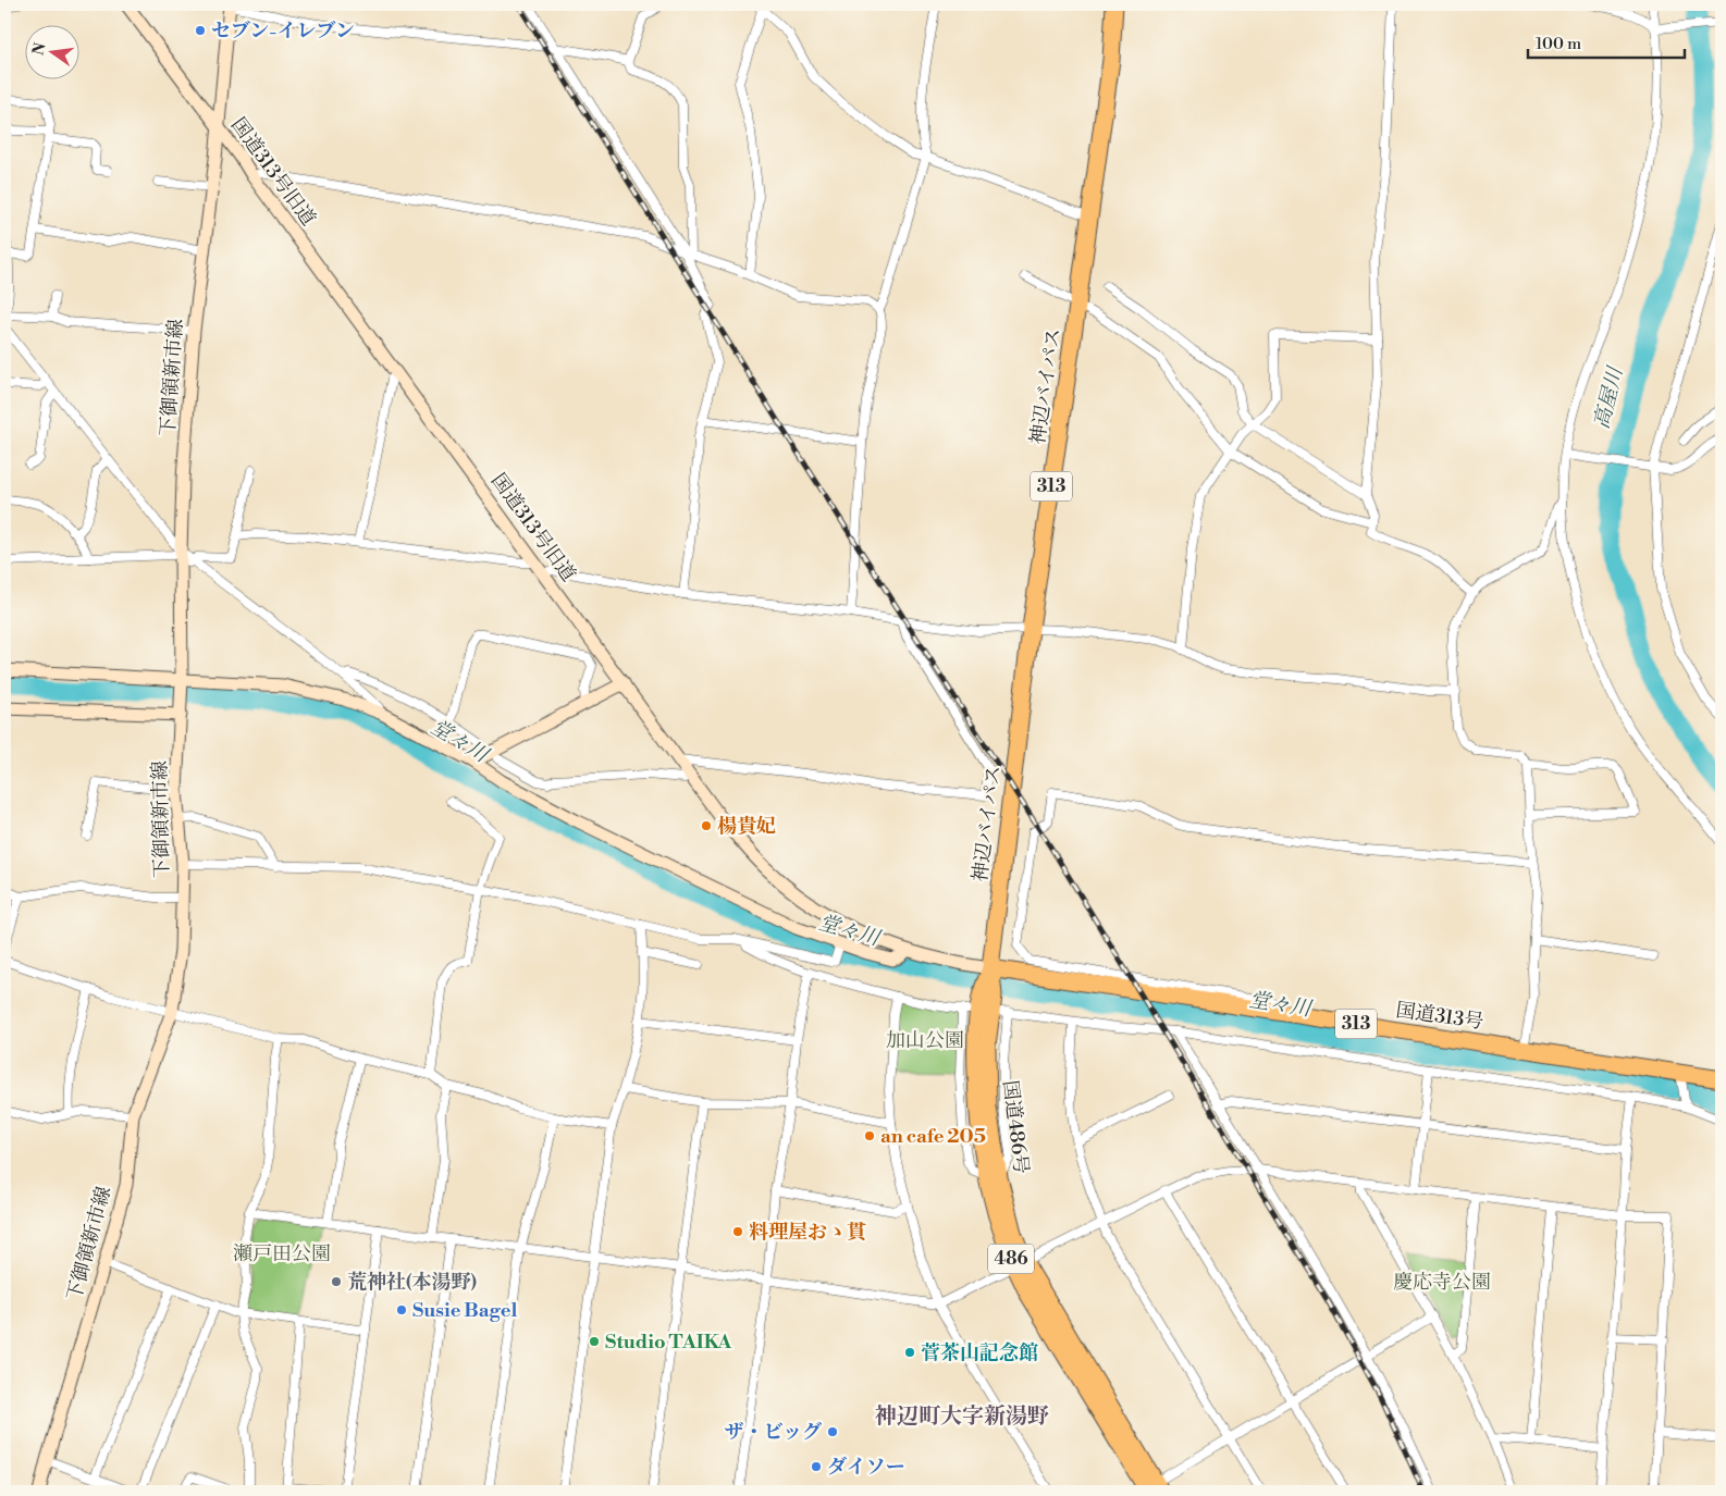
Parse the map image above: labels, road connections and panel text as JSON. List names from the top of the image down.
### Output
{
  "streets": {
    "highway": [
      "神辺バイパス",
      "313",
      "国道313号",
      "国道486号",
      "486"
    ],
    "street": ["国道313号旧道", "下御領新市線"]
  },
  "crossings": [
    ["国道313号旧道", "下御領新市線"],
    ["国道313号旧道", "神辺バイパス"],
    ["国道313号旧道", "国道313号"],
    ["国道313号旧道", "国道486号"],
    ["神辺バイパス", "国道313号"],
    ["神辺バイパス", "国道486号"],
    ["国道313号", "国道486号"]
  ],
  "districts": ["神辺町大字新湯野"],
  "water": ["高屋川", "堂々川"],
  "parks": ["加山公園", "瀬戸田公園", "慶応寺公園"],
  "places": [
    "セブン-イレブン",
    "楊貴妃",
    "an cafe 205",
    "料理屋おゝ貫",
    "荒神社(本湯野)",
    "Susie Bagel",
    "Studio TAIKA",
    "菅茶山記念館",
    "ザ・ビッグ",
    "ダイソー"
  ],
  "scale_bar": "100 m",
  "north": "left"
}
